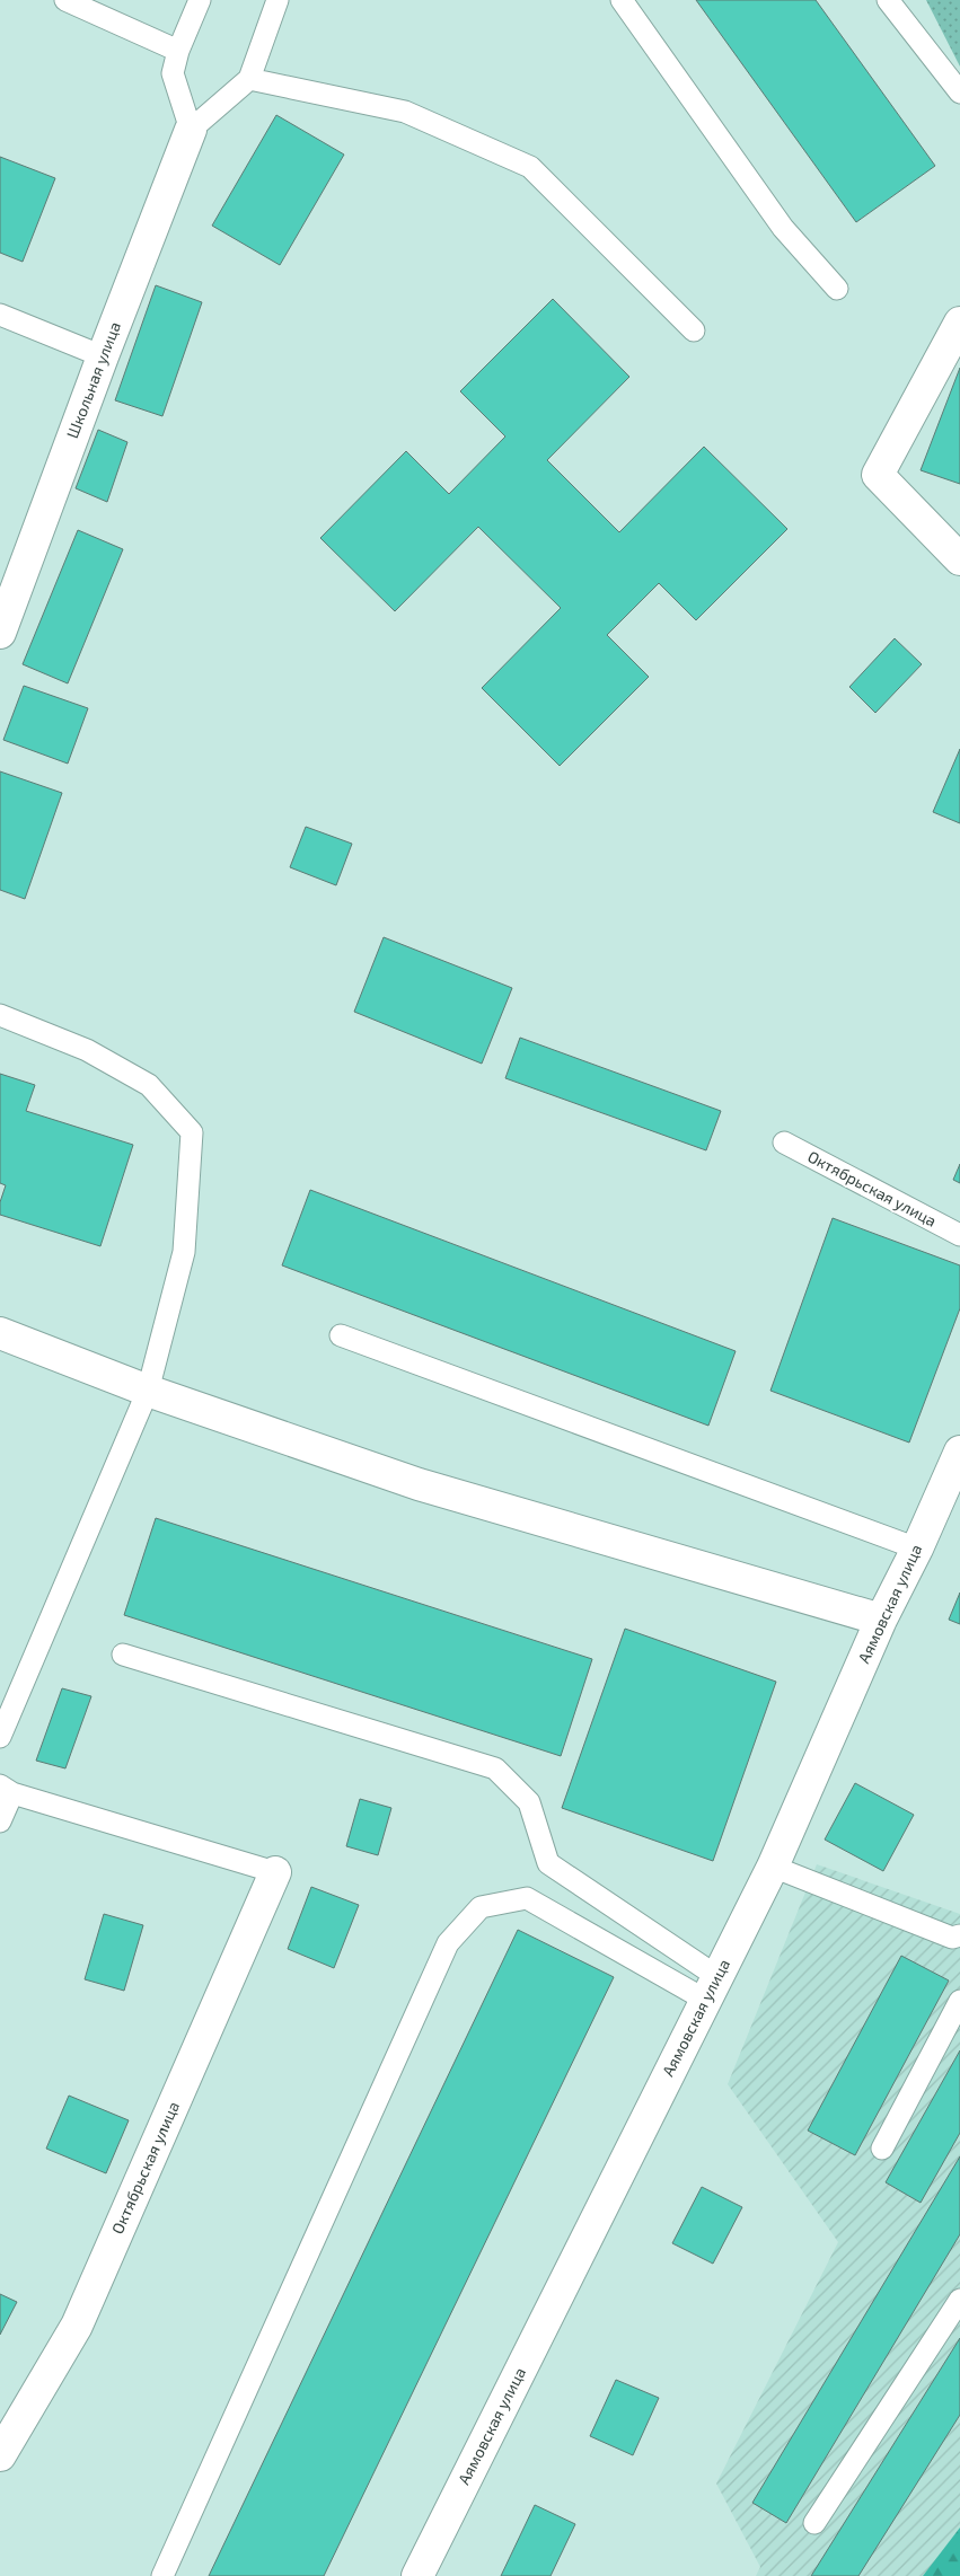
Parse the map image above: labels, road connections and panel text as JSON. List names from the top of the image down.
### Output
{
  "streets": {
    "street": ["Школьная улица", "Октябрьская улица", "Аямовская улица"]
  }
}
